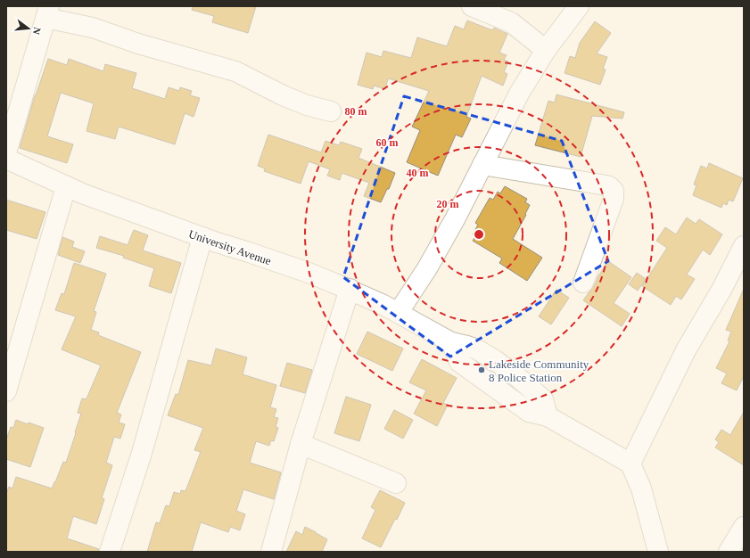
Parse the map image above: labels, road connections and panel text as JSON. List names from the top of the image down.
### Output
{
  "streets": {
    "street": ["University Avenue"]
  },
  "places": ["Lakeside Community 8 Police Station"],
  "north": "right",
  "rings": [
    "80 m",
    "60 m",
    "40 m",
    "20 m"
  ]
}
